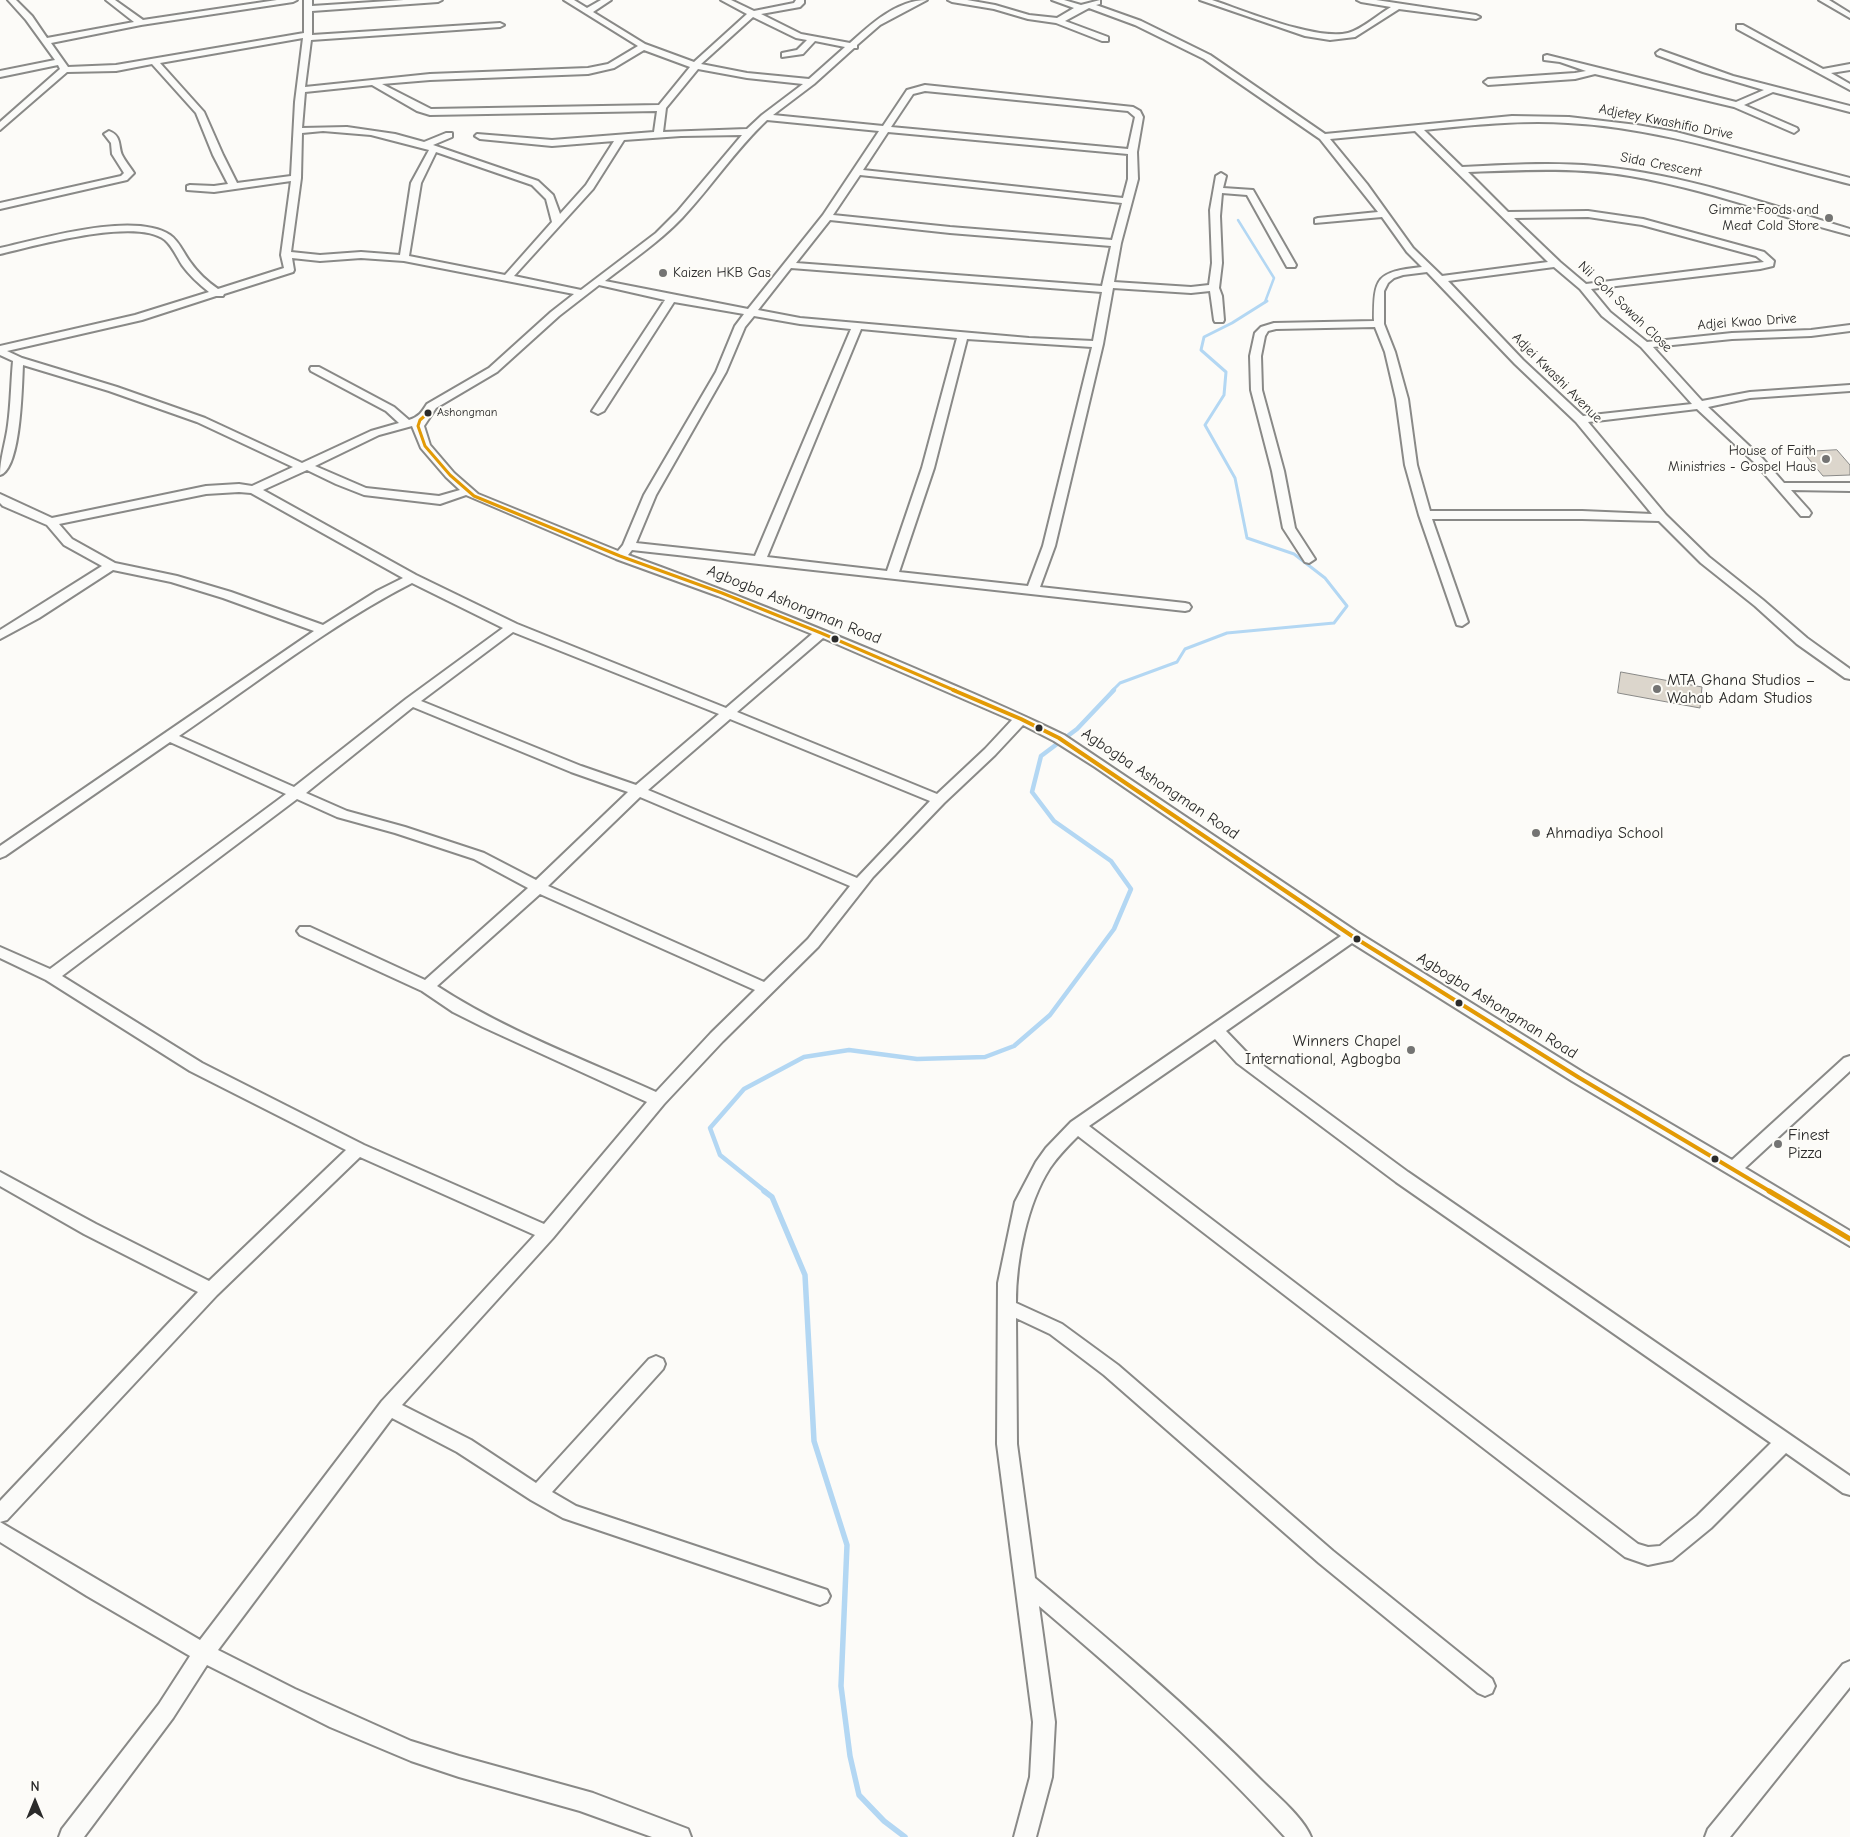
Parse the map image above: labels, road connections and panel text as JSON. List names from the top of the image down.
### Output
{
  "streets": {
    "street": [
      "Adjetey Kwashifio Drive",
      "Sida Crescent",
      "Nii Goh Sowah Close",
      "Adjei Kwao Drive",
      "Adjei Kwashi Avenue",
      "Agbogba Ashongman Road"
    ]
  },
  "crossings": [
    ["Adjetey Kwashifio Drive", "Nii Goh Sowah Close"],
    ["Adjetey Kwashifio Drive", "Adjei Kwashi Avenue"],
    ["Sida Crescent", "Nii Goh Sowah Close"],
    ["Nii Goh Sowah Close", "Adjei Kwao Drive"]
  ],
  "places": [
    "Gimme Foods and Meat Cold Store",
    "Kaizen HKB Gas",
    "Ashongman",
    "House of Faith Ministries - Gospel Haus",
    "MTA Ghana Studios – Wahab Adam Studios",
    "Ahmadiya School",
    "Winners Chapel International, Agbogba",
    "Finest Pizza"
  ],
  "north": "top"
}
